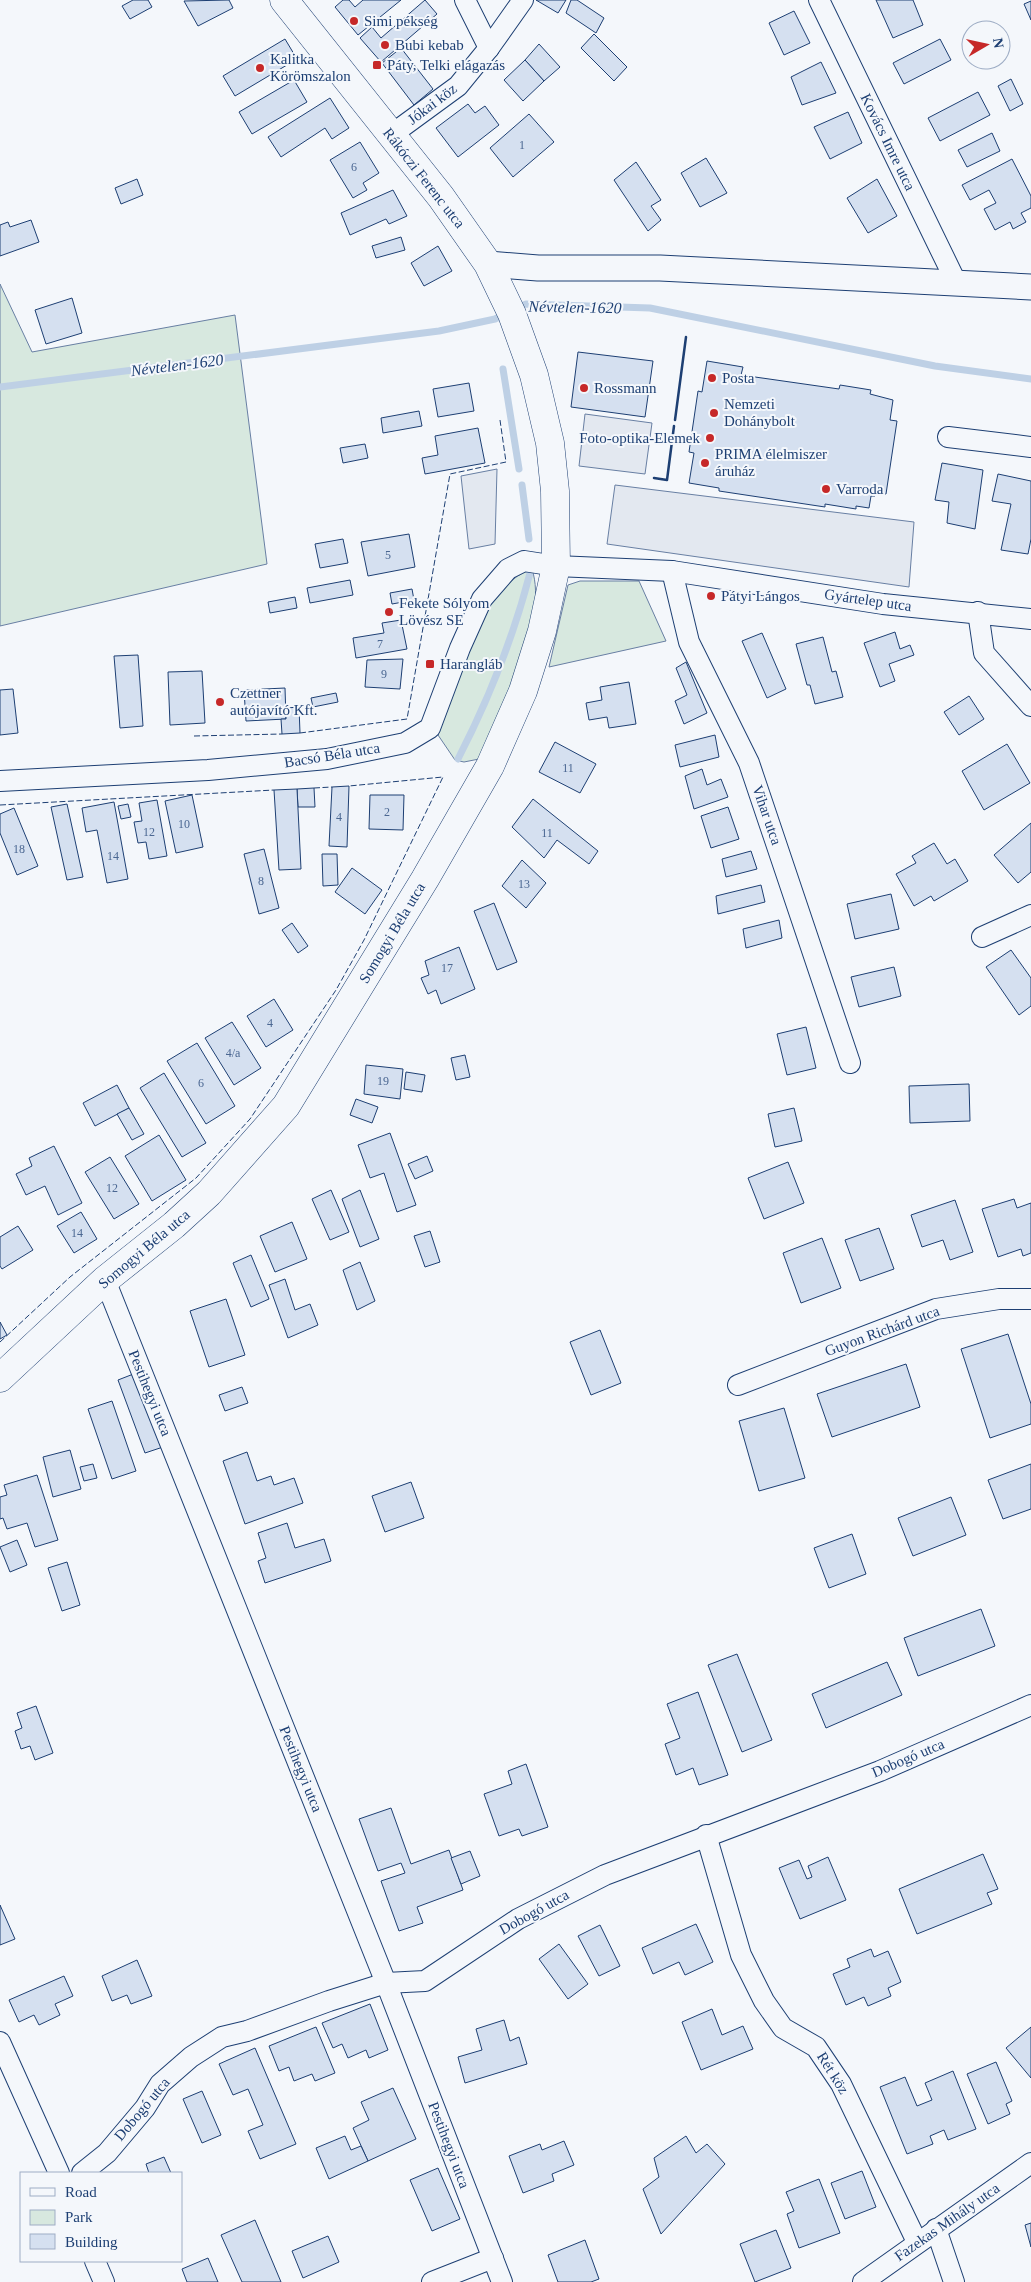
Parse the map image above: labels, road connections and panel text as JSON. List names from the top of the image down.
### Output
{
  "streets": {
    "main road": ["Rákóczi Ferenc utca", "Somogyi Béla utca"],
    "street": [
      "Jókai köz",
      "Kovács Imre utca",
      "Gyártelep utca",
      "Bacsó Béla utca",
      "Vihar utca",
      "Guyon Richárd utca",
      "Pestihegyi utca",
      "Dobogó utca",
      "Rét köz",
      "Fazekas Mihály utca"
    ]
  },
  "crossings": [
    ["Jókai köz", "Rákóczi Ferenc utca"],
    ["Rákóczi Ferenc utca", "Somogyi Béla utca"],
    ["Gyártelep utca", "Bacsó Béla utca"],
    ["Gyártelep utca", "Vihar utca"],
    ["Gyártelep utca", "Somogyi Béla utca"],
    ["Bacsó Béla utca", "Somogyi Béla utca"],
    ["Somogyi Béla utca", "Pestihegyi utca"],
    ["Pestihegyi utca", "Dobogó utca"],
    ["Dobogó utca", "Rét köz"],
    ["Rét köz", "Fazekas Mihály utca"]
  ],
  "water": ["Névtelen-1620"],
  "places": {
    "other": [
      "Simi pékség",
      "Bubi kebab",
      "Kalitka Körömszalon",
      "Posta",
      "Rossmann",
      "Nemzeti Dohánybolt",
      "Foto-optika-Elemek",
      "PRIMA élelmiszer áruház",
      "Varroda",
      "Pátyi Lángos",
      "Fekete Sólyom Lövész SE",
      "Czettner autójavító Kft."
    ],
    "transit": ["Páty, Telki elágazás", "Harangláb"]
  },
  "house_numbers": [
    "1",
    "6",
    "5",
    "7",
    "9",
    "11",
    "2",
    "4",
    "10",
    "12",
    "11",
    "18",
    "14",
    "8",
    "13",
    "17",
    "4",
    "4/a",
    "19",
    "6",
    "12",
    "14"
  ],
  "legend": ["Road", "Park", "Building"],
  "north": "right"
}
